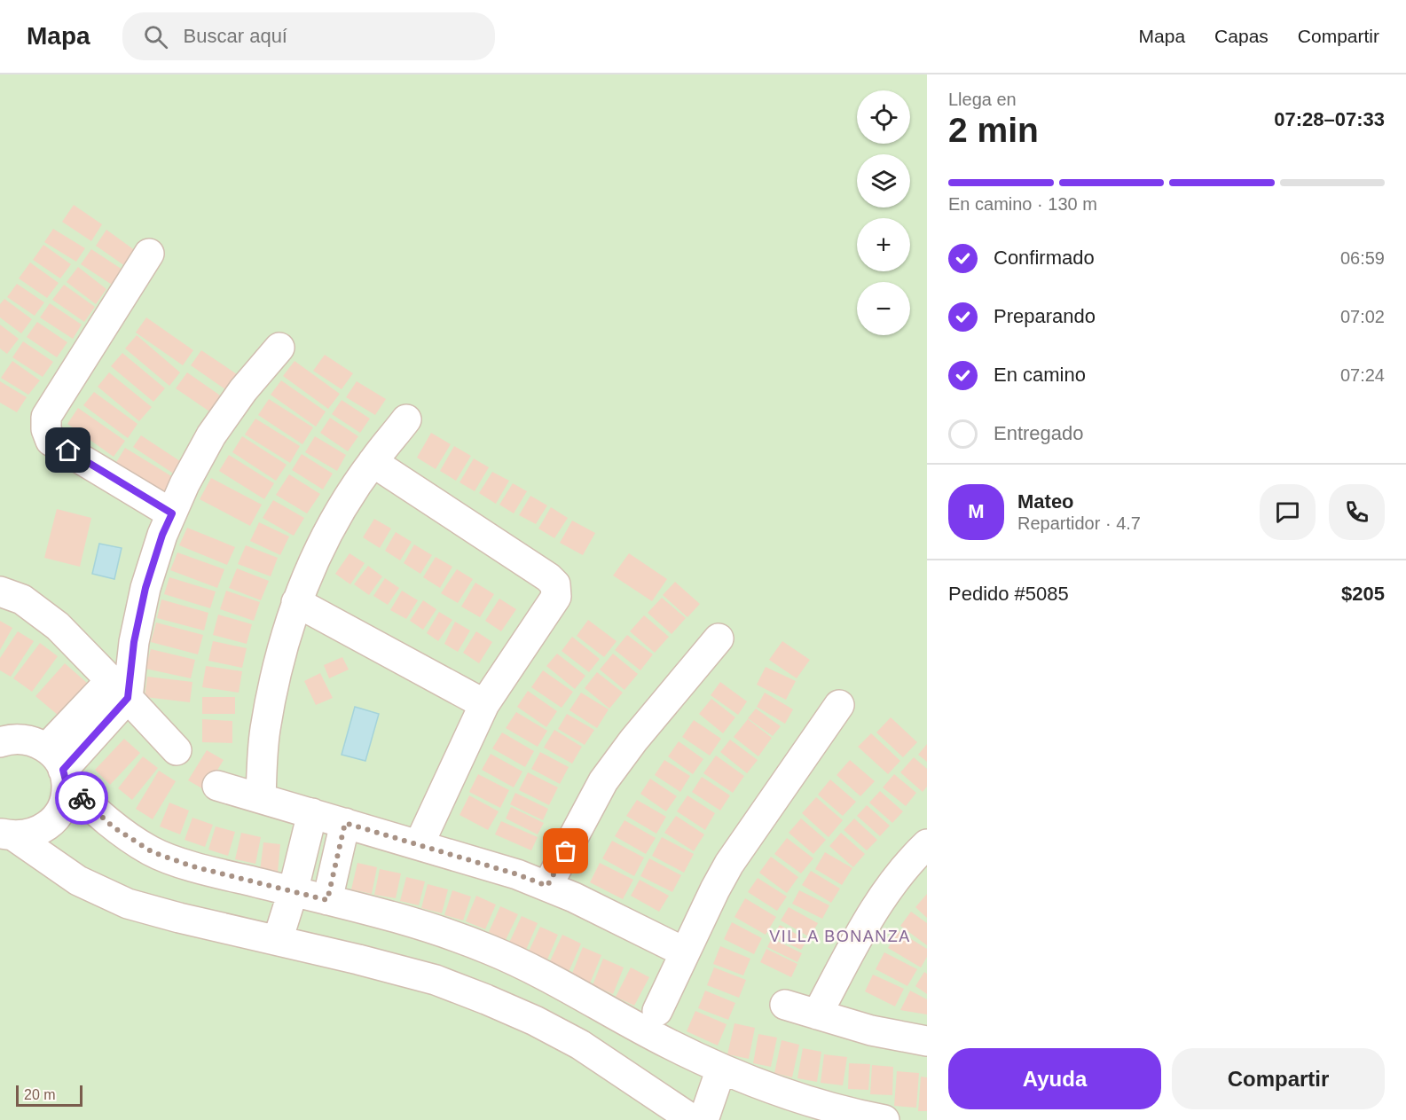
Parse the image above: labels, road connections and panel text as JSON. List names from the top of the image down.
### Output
{
  "districts": ["VILLA BONANZA"],
  "scale_bar": "20 m",
  "page": {
    "header": "Mapa",
    "search": "Buscar aquí",
    "nav": ["Mapa", "Capas", "Compartir"],
    "heading": ["2 min", "Llega en", "07:28–07:33"],
    "panel": [
      "Mateo",
      "Repartidor · 4.7",
      "Pedido #5085",
      "$205"
    ],
    "map_buttons": ["+", "−"],
    "bar": "En camino · 130 m",
    "list": [
      ["Confirmado", "06:59"],
      ["Preparando", "07:02"],
      ["En camino", "07:24"],
      "Entregado"
    ],
    "round": "M",
    "buttons": ["Ayuda", "Compartir"],
    "scale": "20 m"
  }
}
